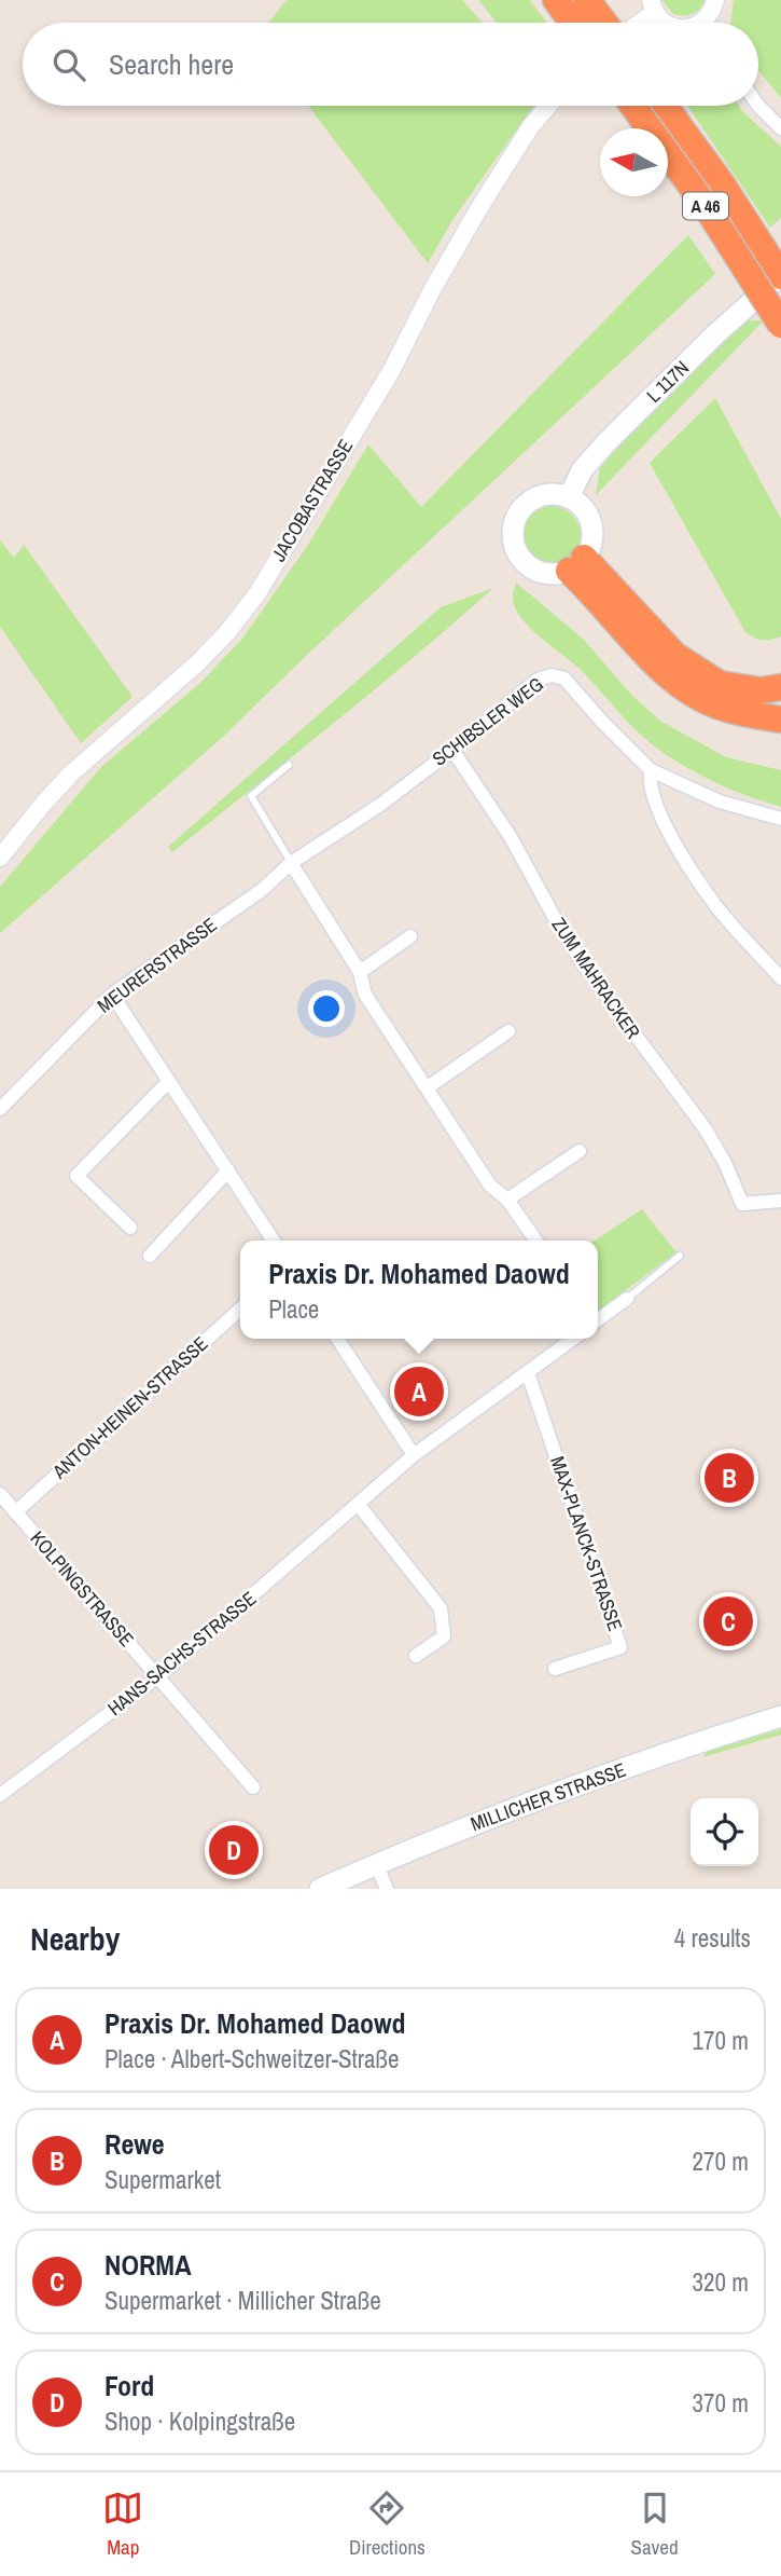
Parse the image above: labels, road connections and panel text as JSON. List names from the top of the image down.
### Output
{
  "streets": {
    "highway": ["A 46"],
    "main road": ["L 117N", "MILLICHER STRASSE"],
    "street": [
      "JACOBASTRASSE",
      "SCHIBSLER WEG",
      "MEURERSTRASSE",
      "ZUM MAHRACKER",
      "ANTON-HEINEN-STRASSE",
      "MAX-PLANCK-STRASSE",
      "KOLPINGSTRASSE",
      "HANS-SACHS-STRASSE"
    ]
  },
  "crossings": [
    ["A 46", "L 117N"],
    ["SCHIBSLER WEG", "MEURERSTRASSE"],
    ["SCHIBSLER WEG", "ZUM MAHRACKER"],
    ["ANTON-HEINEN-STRASSE", "KOLPINGSTRASSE"],
    ["MAX-PLANCK-STRASSE", "HANS-SACHS-STRASSE"],
    ["KOLPINGSTRASSE", "HANS-SACHS-STRASSE"]
  ],
  "north": "left",
  "page": {
    "search": "Search here",
    "popup": ["Praxis Dr. Mohamed Daowd", "Place"],
    "pins": [
      "A",
      "B",
      "C",
      "D"
    ],
    "heading": ["Nearby", "4 results"],
    "list": [
      {
        "mark": "A",
        "name": "Praxis Dr. Mohamed Daowd",
        "note": "Place · Albert-Schweitzer-Straße",
        "value": "170 m"
      },
      {
        "mark": "B",
        "name": "Rewe",
        "note": "Supermarket",
        "value": "270 m"
      },
      {
        "mark": "C",
        "name": "NORMA",
        "note": "Supermarket · Millicher Straße",
        "value": "320 m"
      },
      {
        "mark": "D",
        "name": "Ford",
        "note": "Shop · Kolpingstraße",
        "value": "370 m"
      }
    ],
    "nav": ["Map", "Directions", "Saved"]
  }
}
